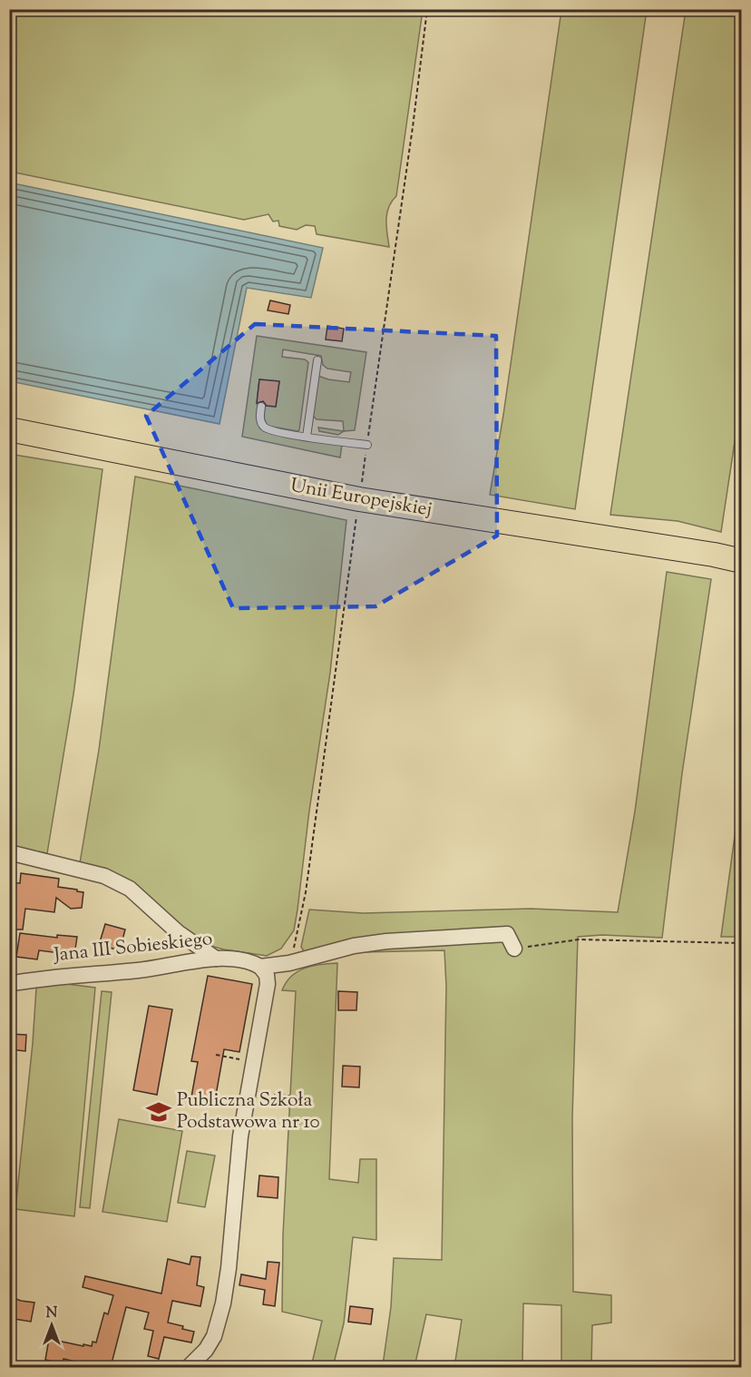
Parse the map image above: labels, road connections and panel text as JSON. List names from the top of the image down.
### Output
{
  "streets": {
    "main road": ["Unii Europejskiej"],
    "street": ["Jana III Sobieskiego"]
  },
  "places": {
    "school or university": ["Publiczna Szkoła Podstawowa nr 10"]
  },
  "north": "top"
}
